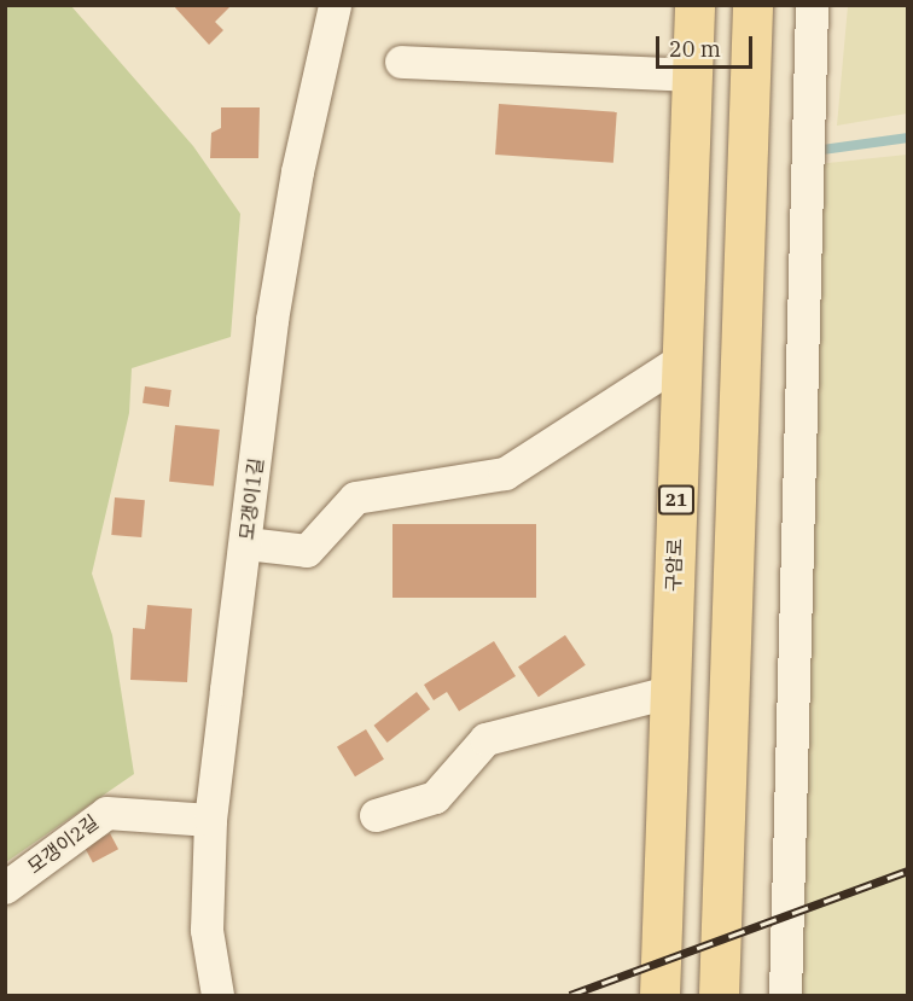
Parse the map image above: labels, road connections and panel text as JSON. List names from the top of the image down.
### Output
{
  "streets": {
    "main road": ["21", "구암로"],
    "street": ["모갱이1길", "모갱이2길"]
  },
  "crossings": [
    ["모갱이1길", "모갱이2길"]
  ],
  "scale_bar": "20 m"
}
